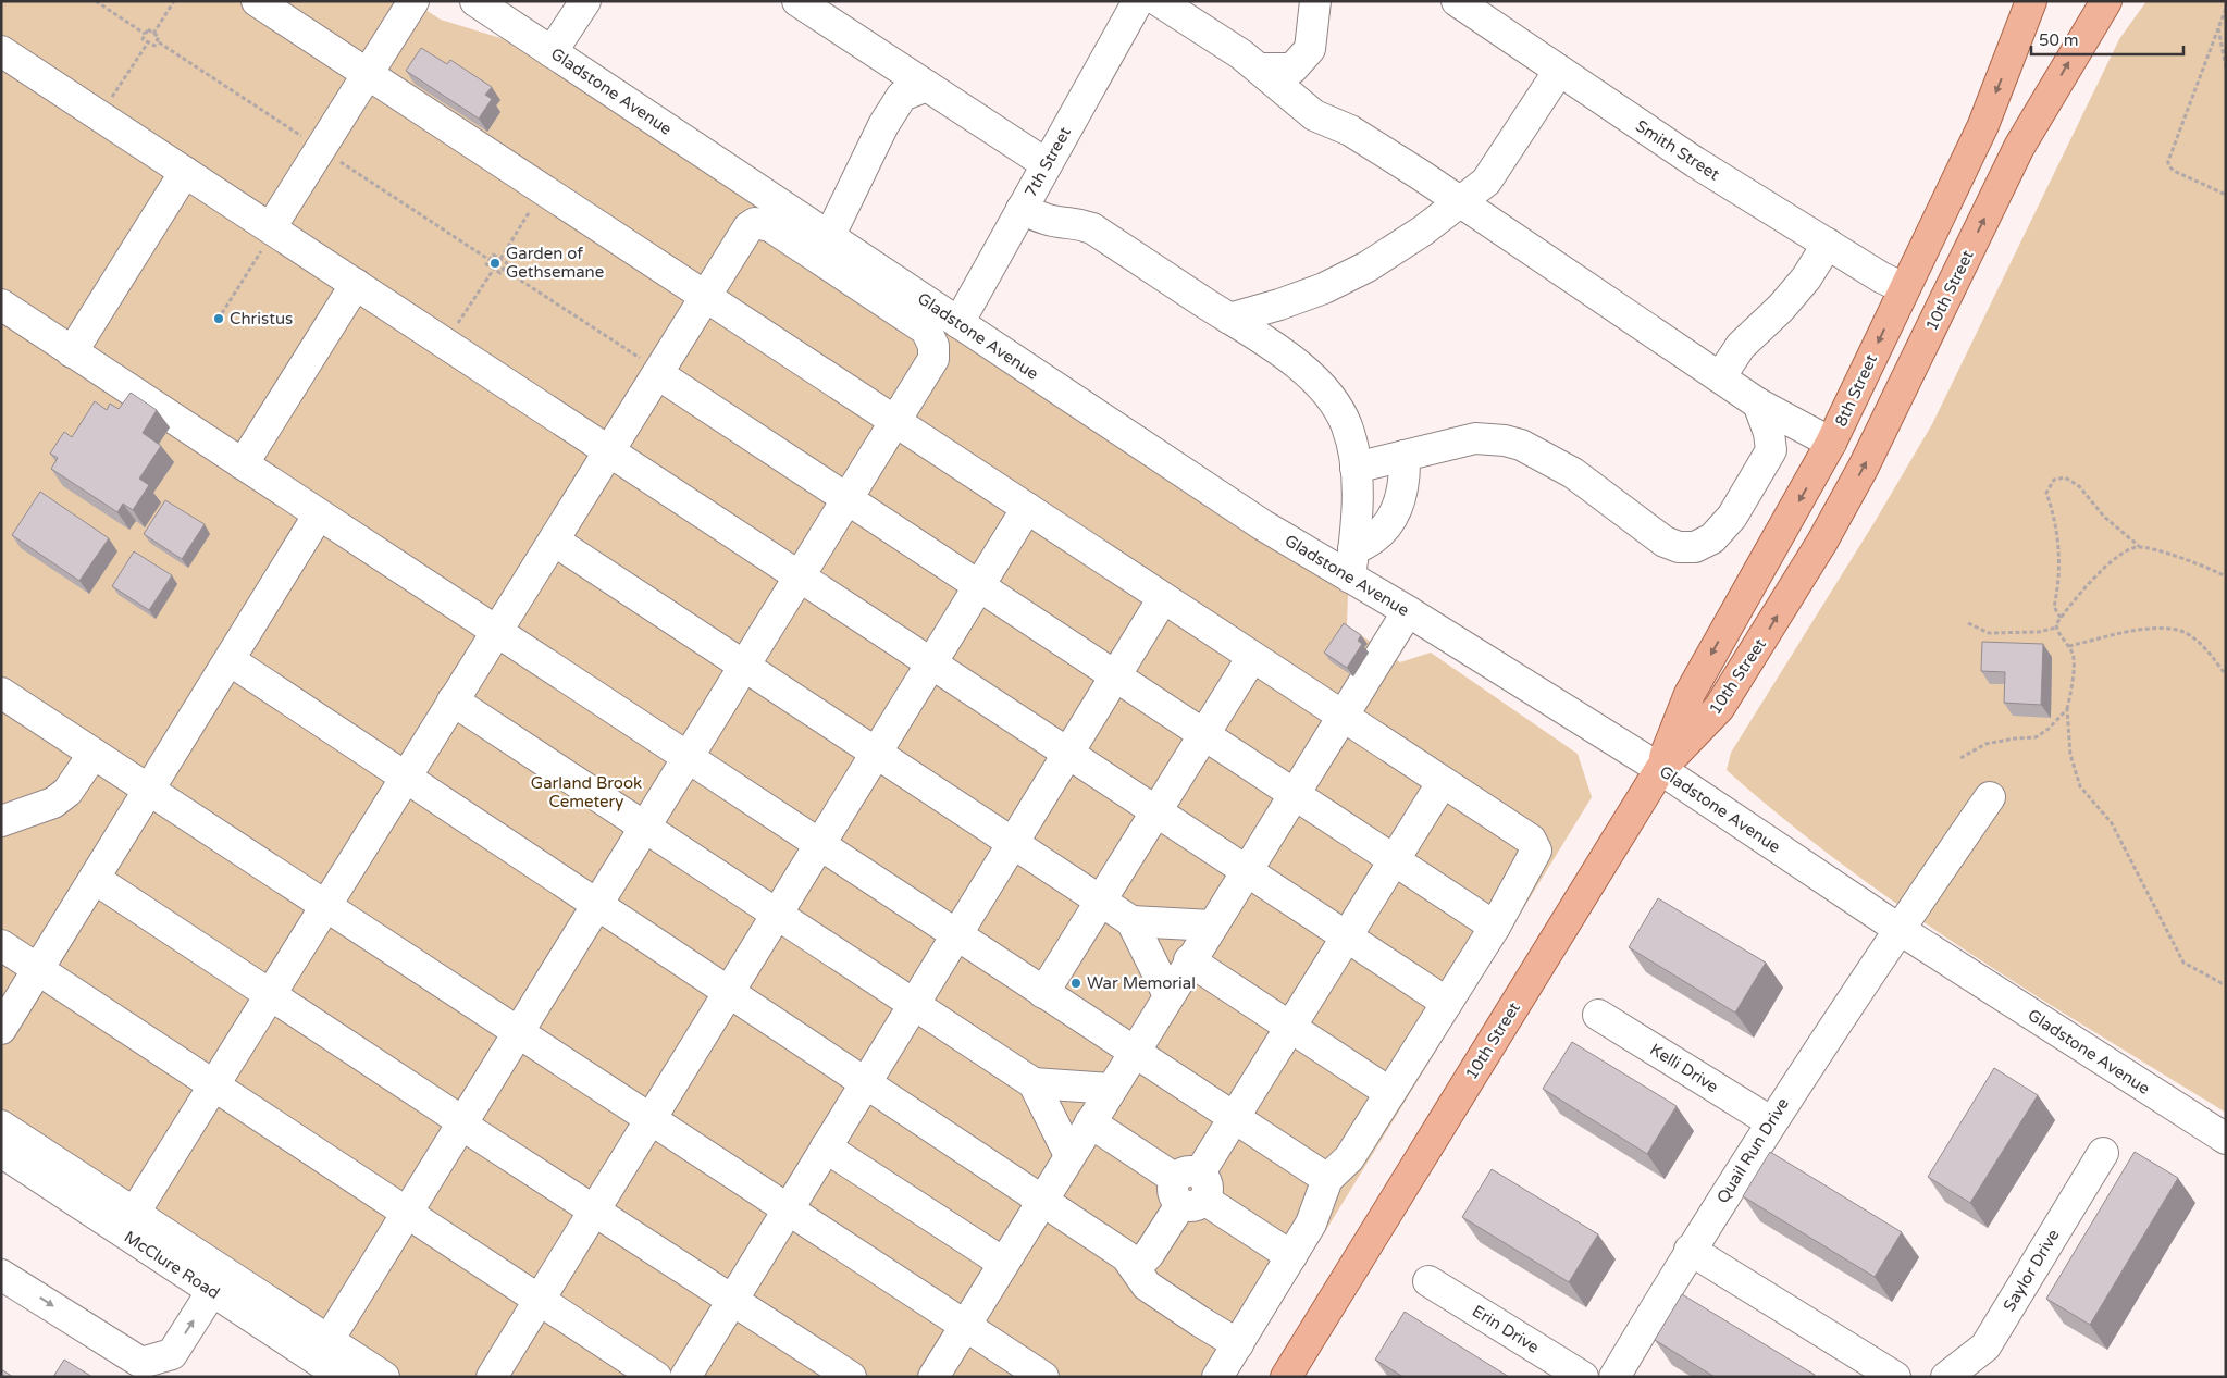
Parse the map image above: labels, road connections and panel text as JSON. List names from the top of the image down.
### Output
{
  "streets": {
    "main road": ["10th Street", "8th Street"],
    "street": [
      "Gladstone Avenue",
      "Smith Street",
      "7th Street",
      "Kelli Drive",
      "Quail Run Drive",
      "McClure Road",
      "Saylor Drive",
      "Erin Drive"
    ]
  },
  "crossings": [
    ["Gladstone Avenue", "7th Street"],
    ["Gladstone Avenue", "10th Street"],
    ["Gladstone Avenue", "8th Street"],
    ["Gladstone Avenue", "Quail Run Drive"],
    ["Smith Street", "8th Street"],
    ["10th Street", "8th Street"],
    ["Kelli Drive", "Quail Run Drive"]
  ],
  "one_way": ["10th Street", "8th Street"],
  "parks": ["Garland Brook Cemetery"],
  "places": ["Garden of Gethsemane", "Christus", "War Memorial"],
  "scale_bar": "50 m"
}
